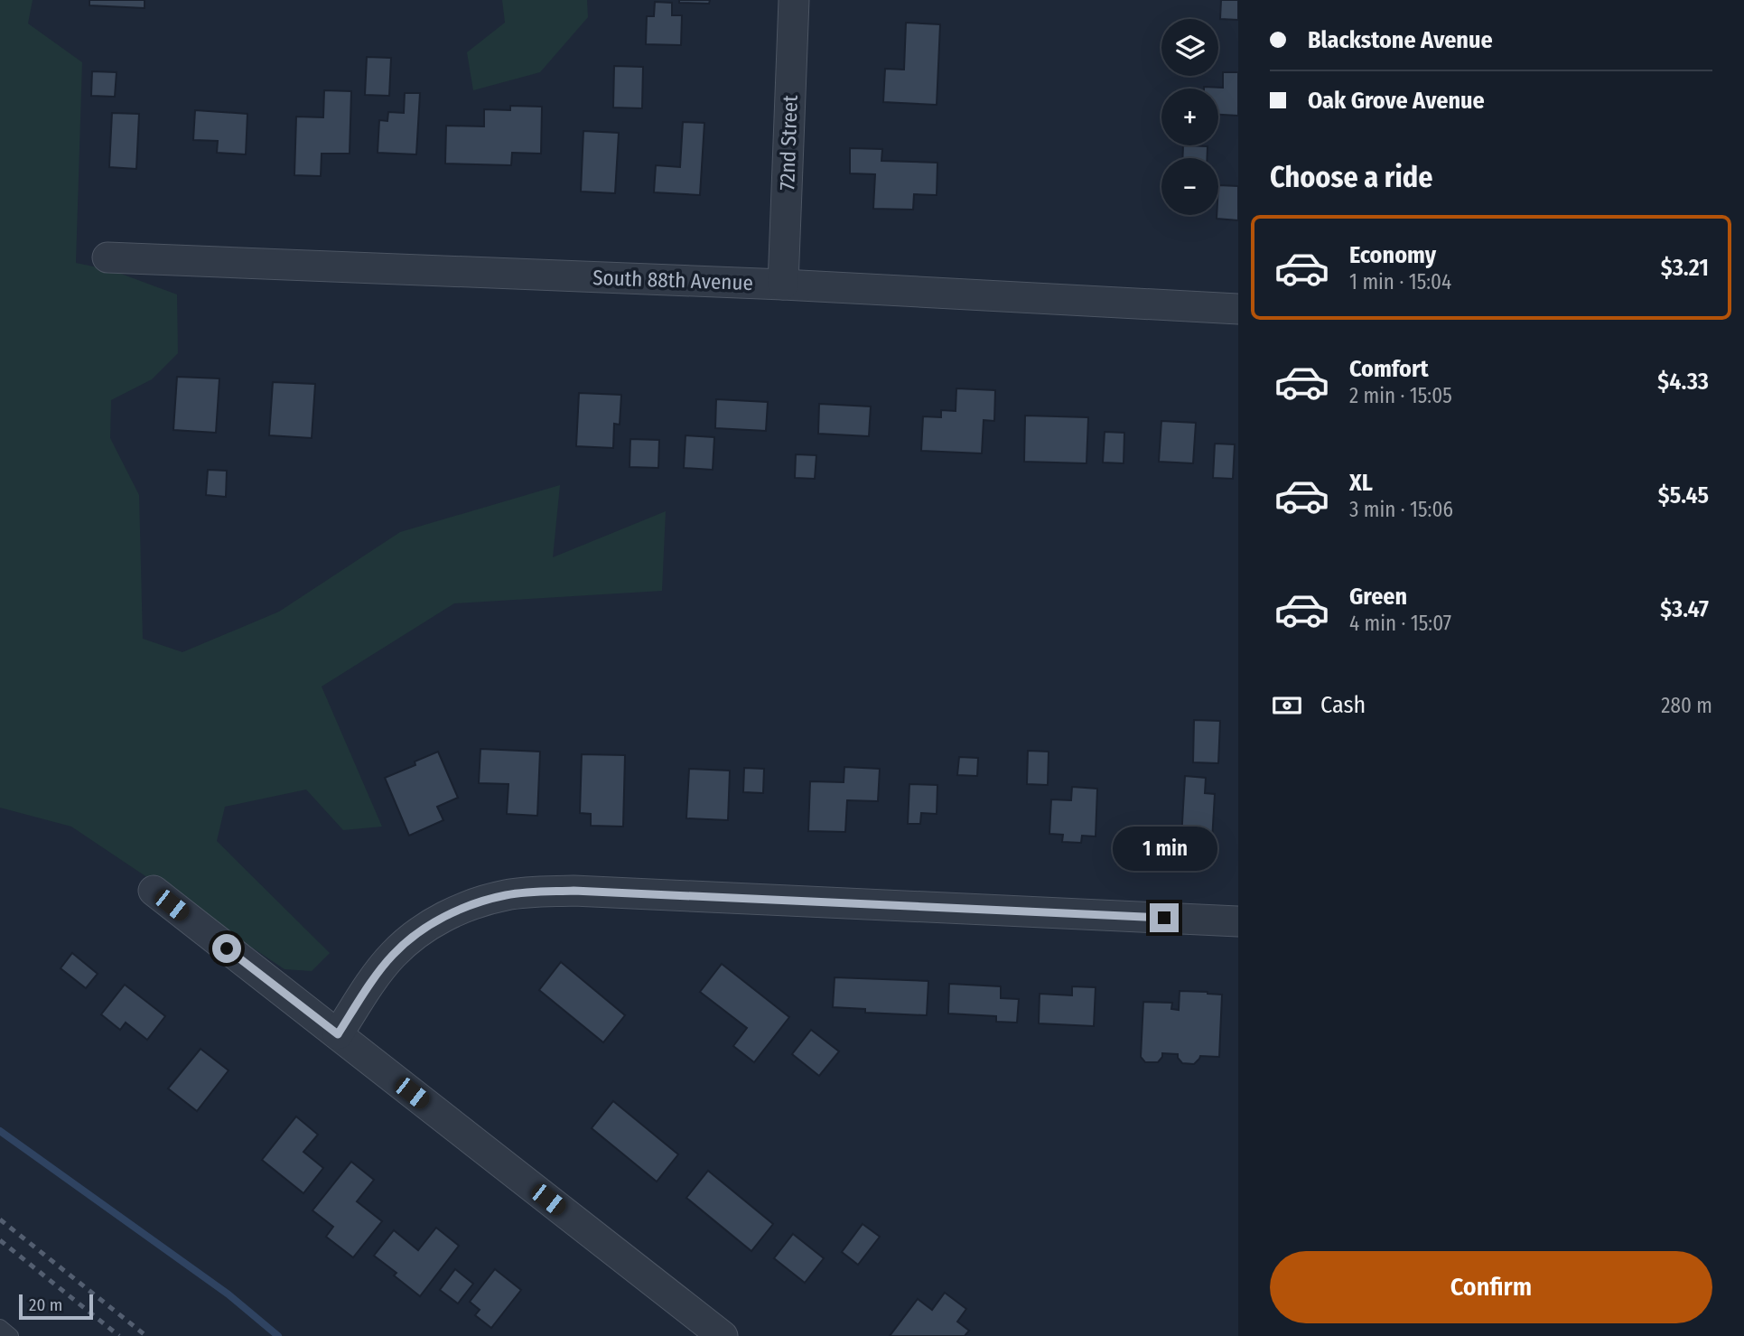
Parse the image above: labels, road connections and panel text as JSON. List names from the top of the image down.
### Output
{
  "streets": {
    "street": ["72nd Street", "South 88th Avenue"]
  },
  "crossings": [
    ["72nd Street", "South 88th Avenue"]
  ],
  "scale_bar": "20 m",
  "page": {
    "banner": ["Blackstone Avenue", "Oak Grove Avenue"],
    "map_buttons": ["+", "−"],
    "heading": "Choose a ride",
    "list": [
      {
        "name": "Economy",
        "note": "1 min · 15:04",
        "value": "$3.21"
      },
      {
        "name": "Comfort",
        "note": "2 min · 15:05",
        "value": "$4.33"
      },
      {
        "name": "XL",
        "note": "3 min · 15:06",
        "value": "$5.45"
      },
      {
        "name": "Green",
        "note": "4 min · 15:07",
        "value": "$3.47"
      }
    ],
    "pay": ["Cash", "280 m"],
    "bubble": "1 min",
    "buttons": "Confirm",
    "scale": "20 m"
  }
}
